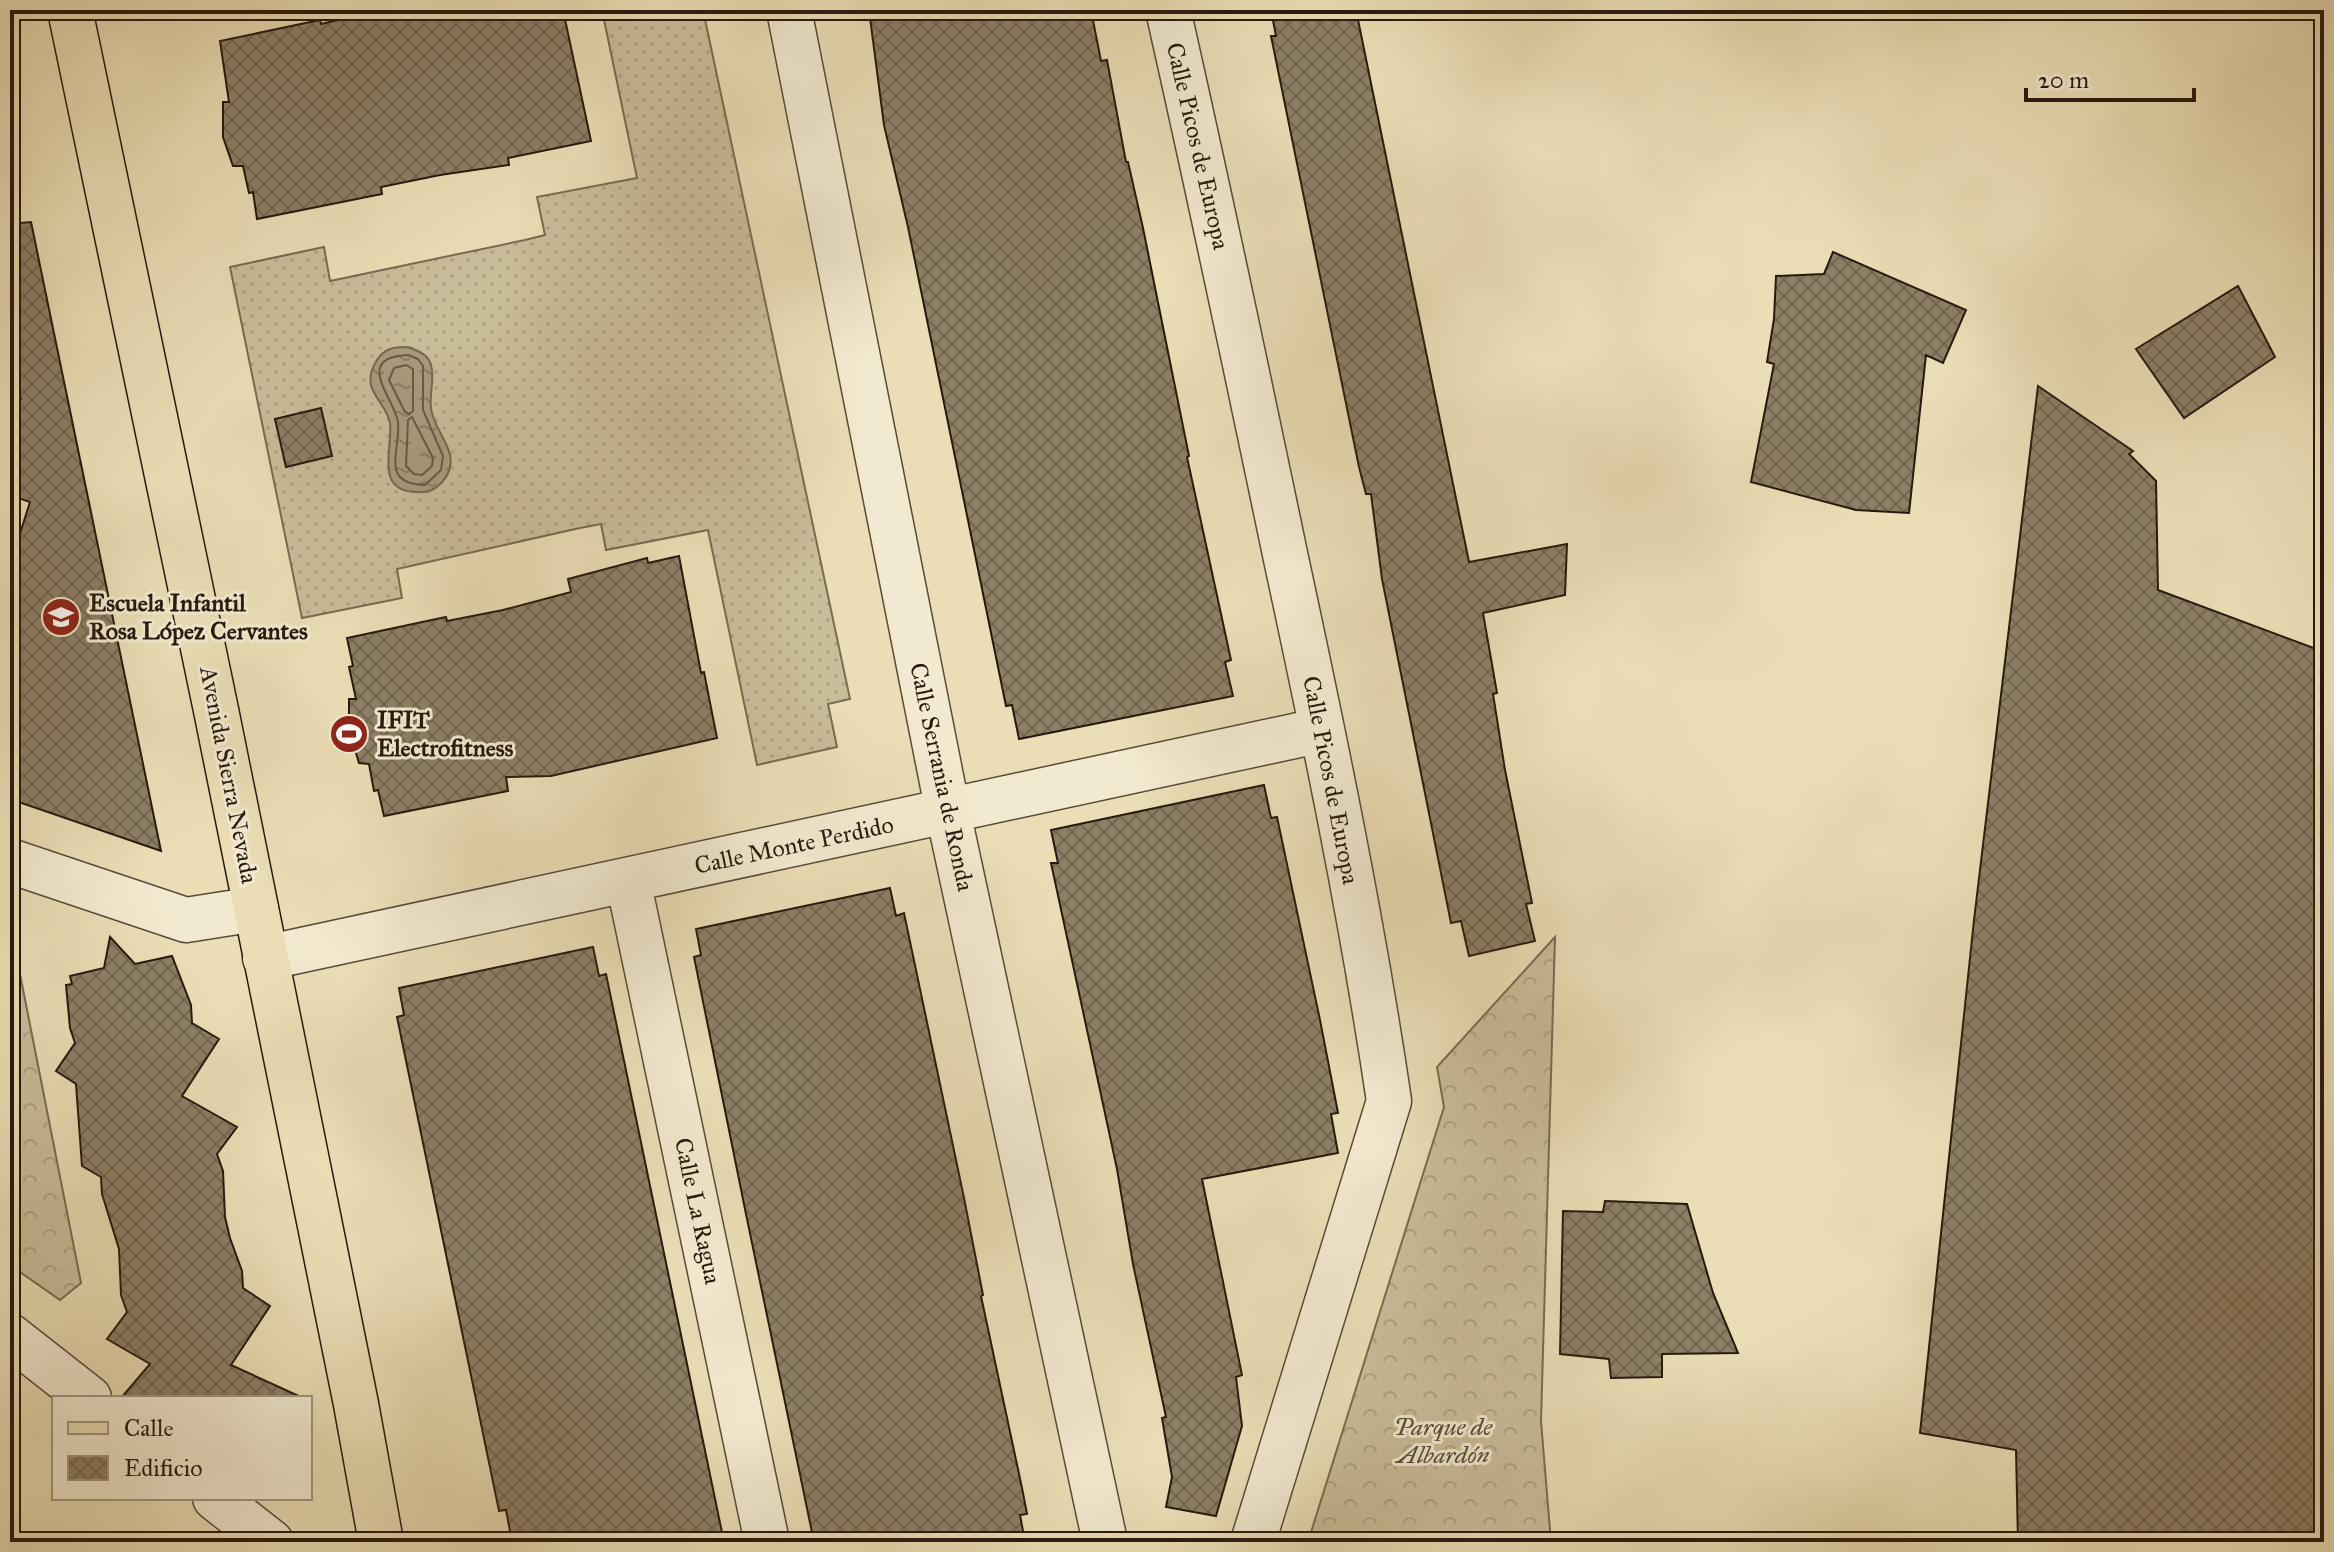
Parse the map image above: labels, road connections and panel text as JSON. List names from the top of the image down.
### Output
{
  "streets": {
    "main road": ["Avenida Sierra Nevada"],
    "street": [
      "Calle Picos de Europa",
      "Calle Serrania de Ronda",
      "Calle Monte Perdido",
      "Calle La Ragua"
    ]
  },
  "crossings": [
    ["Calle Picos de Europa", "Calle Monte Perdido"],
    ["Avenida Sierra Nevada", "Calle Monte Perdido"],
    ["Calle Serrania de Ronda", "Calle Monte Perdido"],
    ["Calle Monte Perdido", "Calle La Ragua"]
  ],
  "parks": ["Parque de Albardón"],
  "places": {
    "school or university": ["Escuela Infantil Rosa López Cervantes"],
    "sports": ["IFIT Electrofitness"]
  },
  "legend": ["Calle", "Edificio"],
  "scale_bar": "20 m"
}
